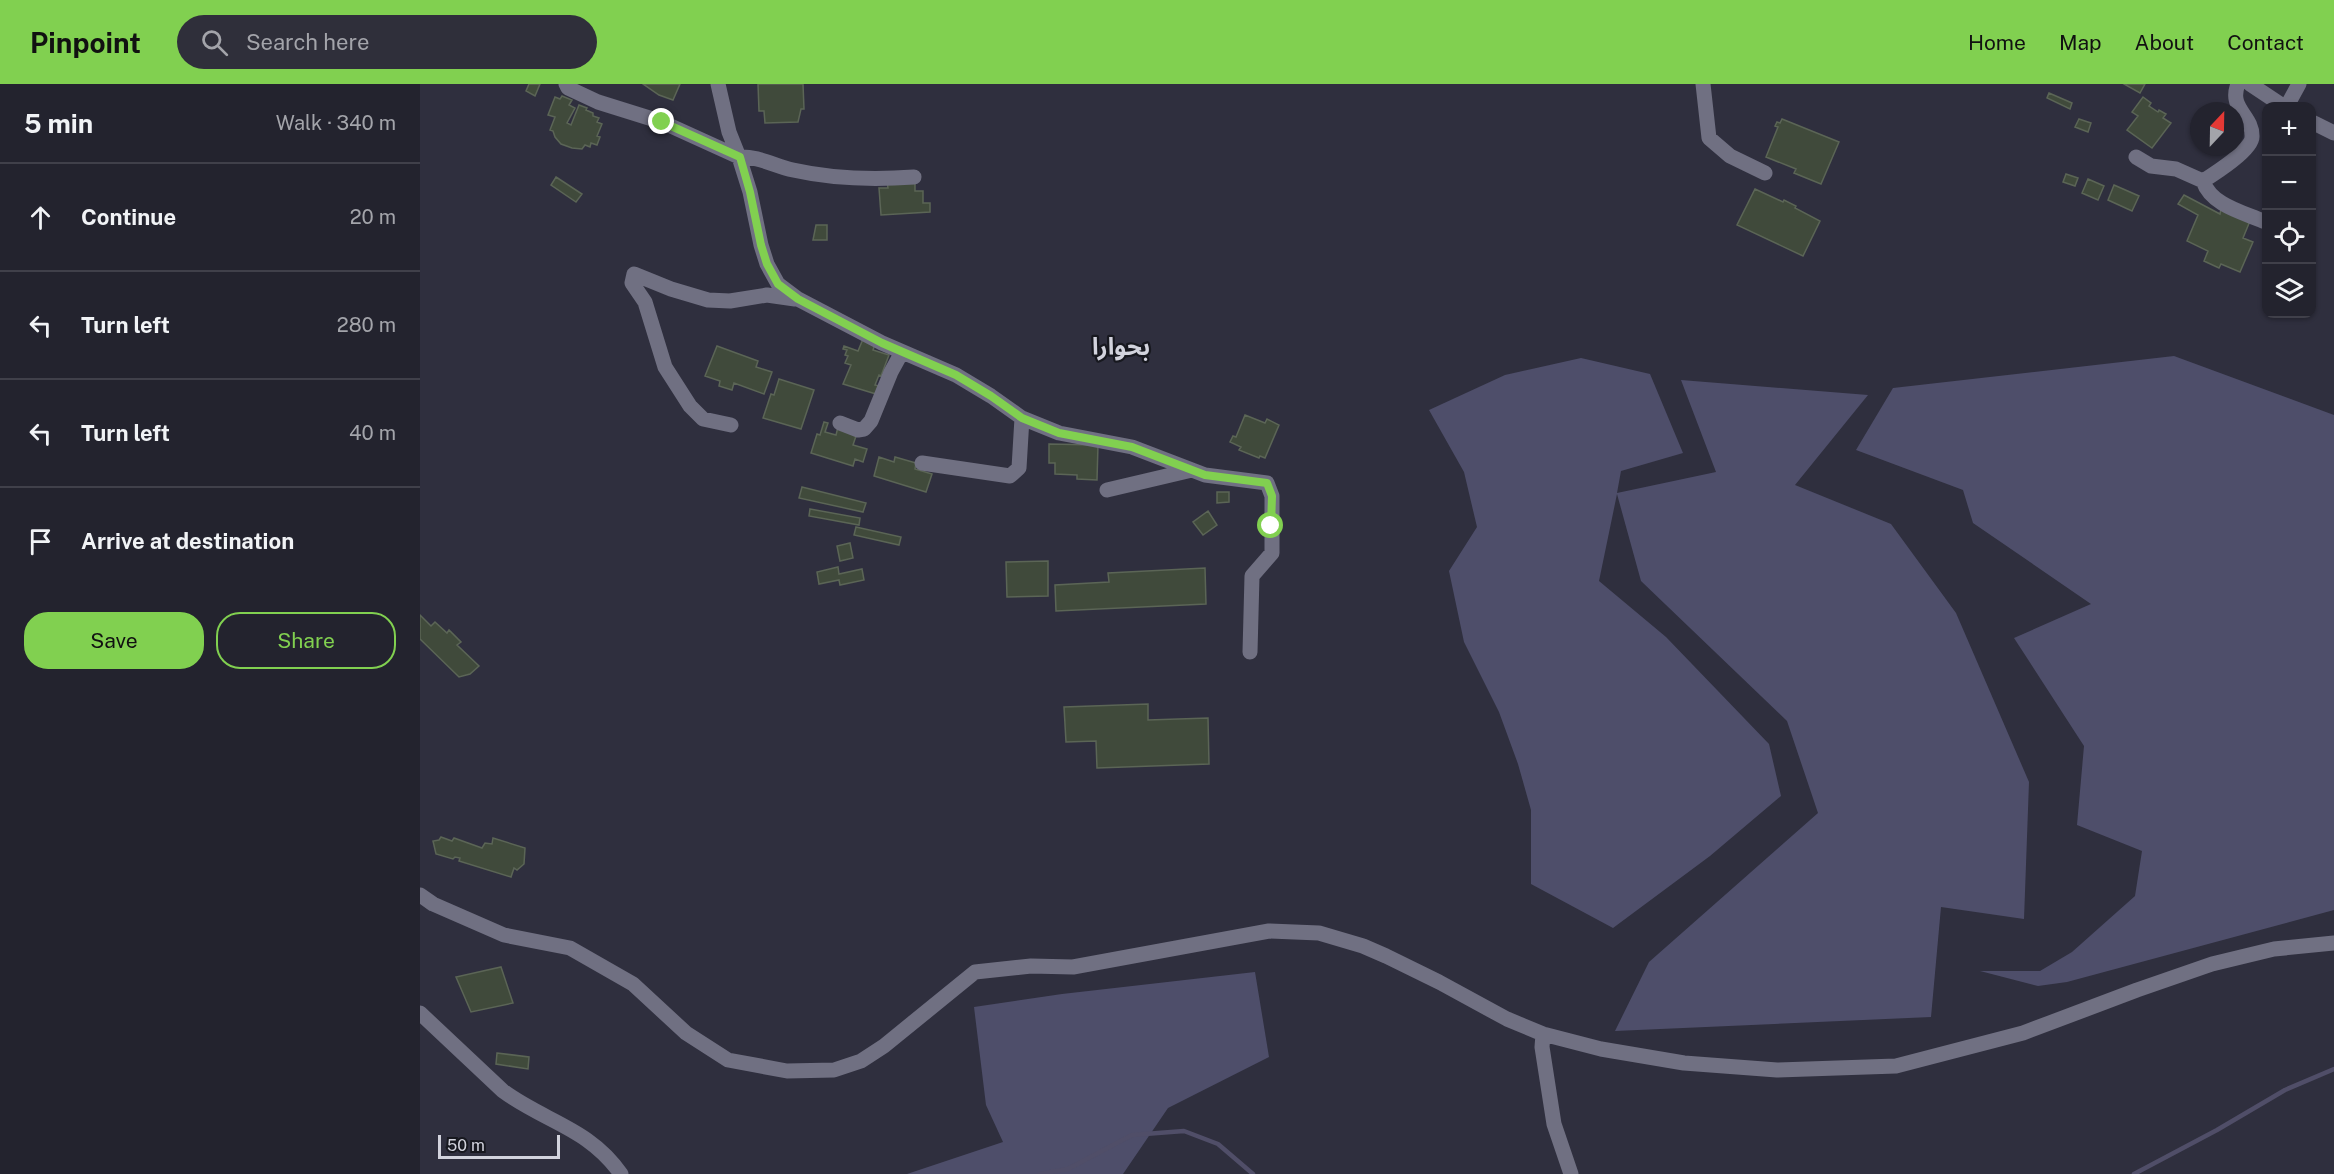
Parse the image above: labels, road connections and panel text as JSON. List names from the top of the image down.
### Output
{
  "districts": ["بحوارا"],
  "scale_bar": "50 m",
  "north": "top",
  "page": {
    "header": "Pinpoint",
    "search": "Search here",
    "nav": [
      "Home",
      "Map",
      "About",
      "Contact"
    ],
    "heading": ["5 min", "Walk · 340 m"],
    "map_buttons": ["+", "−"],
    "list": [
      ["Continue", "20 m"],
      ["Turn left", "280 m"],
      ["Turn left", "40 m"],
      "Arrive at destination"
    ],
    "buttons": ["Save", "Share"],
    "scale": "50 m"
  }
}
